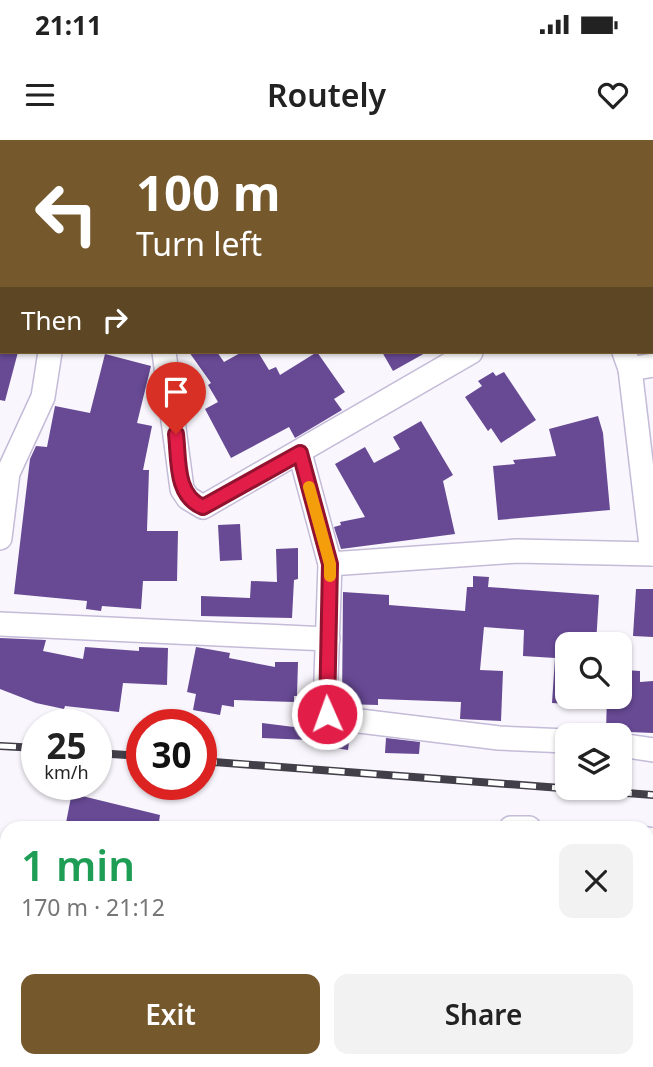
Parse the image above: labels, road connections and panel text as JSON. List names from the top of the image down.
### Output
{
  "page": {
    "status": "21:11",
    "header": "Routely",
    "turn": ["100 m", "Turn left"],
    "then": "Then",
    "speed": "25 km/h",
    "limit": "30",
    "heading": ["1 min", "170 m · 21:12"],
    "buttons": ["Exit", "Share"]
  }
}
